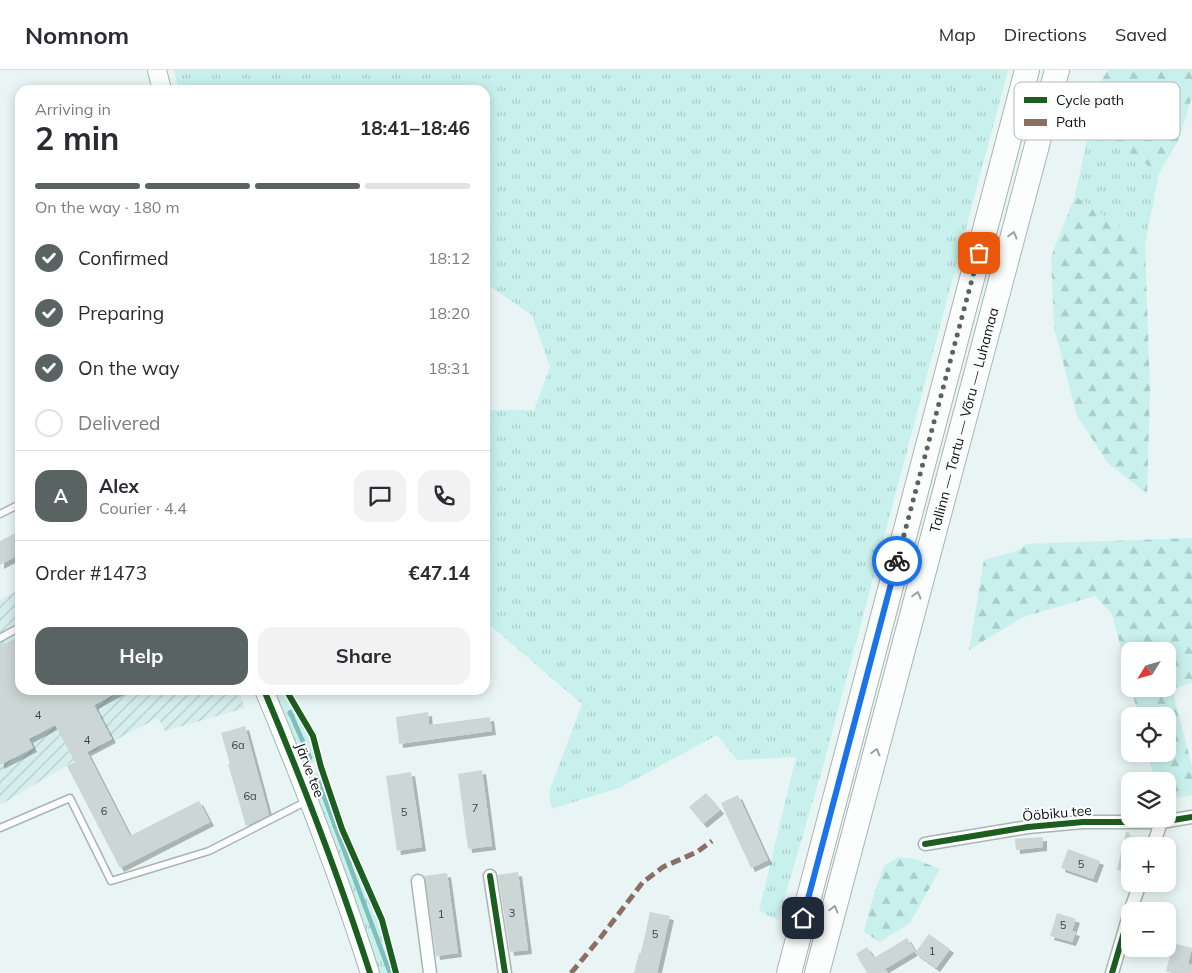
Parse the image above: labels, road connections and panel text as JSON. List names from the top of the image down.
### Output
{
  "streets": {
    "highway": ["Tallinn — Tartu — Võru — Luhamaa"],
    "street": ["Järve tee", "Ööbiku tee"]
  },
  "house_numbers": [
    "4",
    "4",
    "6a",
    "6a",
    "7",
    "6",
    "5",
    "5",
    "3",
    "1",
    "5",
    "5",
    "1"
  ],
  "legend": ["Cycle path", "Path"],
  "north": "bottom left",
  "page": {
    "header": "Nomnom",
    "nav": ["Map", "Directions", "Saved"],
    "heading": ["2 min", "Arriving in", "18:41–18:46"],
    "panel": [
      "Alex",
      "Courier · 4.4",
      "Order #1473",
      "€47.14"
    ],
    "bar": "On the way · 180 m",
    "list": [
      ["Confirmed", "18:12"],
      ["Preparing", "18:20"],
      ["On the way", "18:31"],
      "Delivered"
    ],
    "round": "A",
    "buttons": ["Help", "Share"],
    "map_buttons": ["+", "−"]
  }
}
